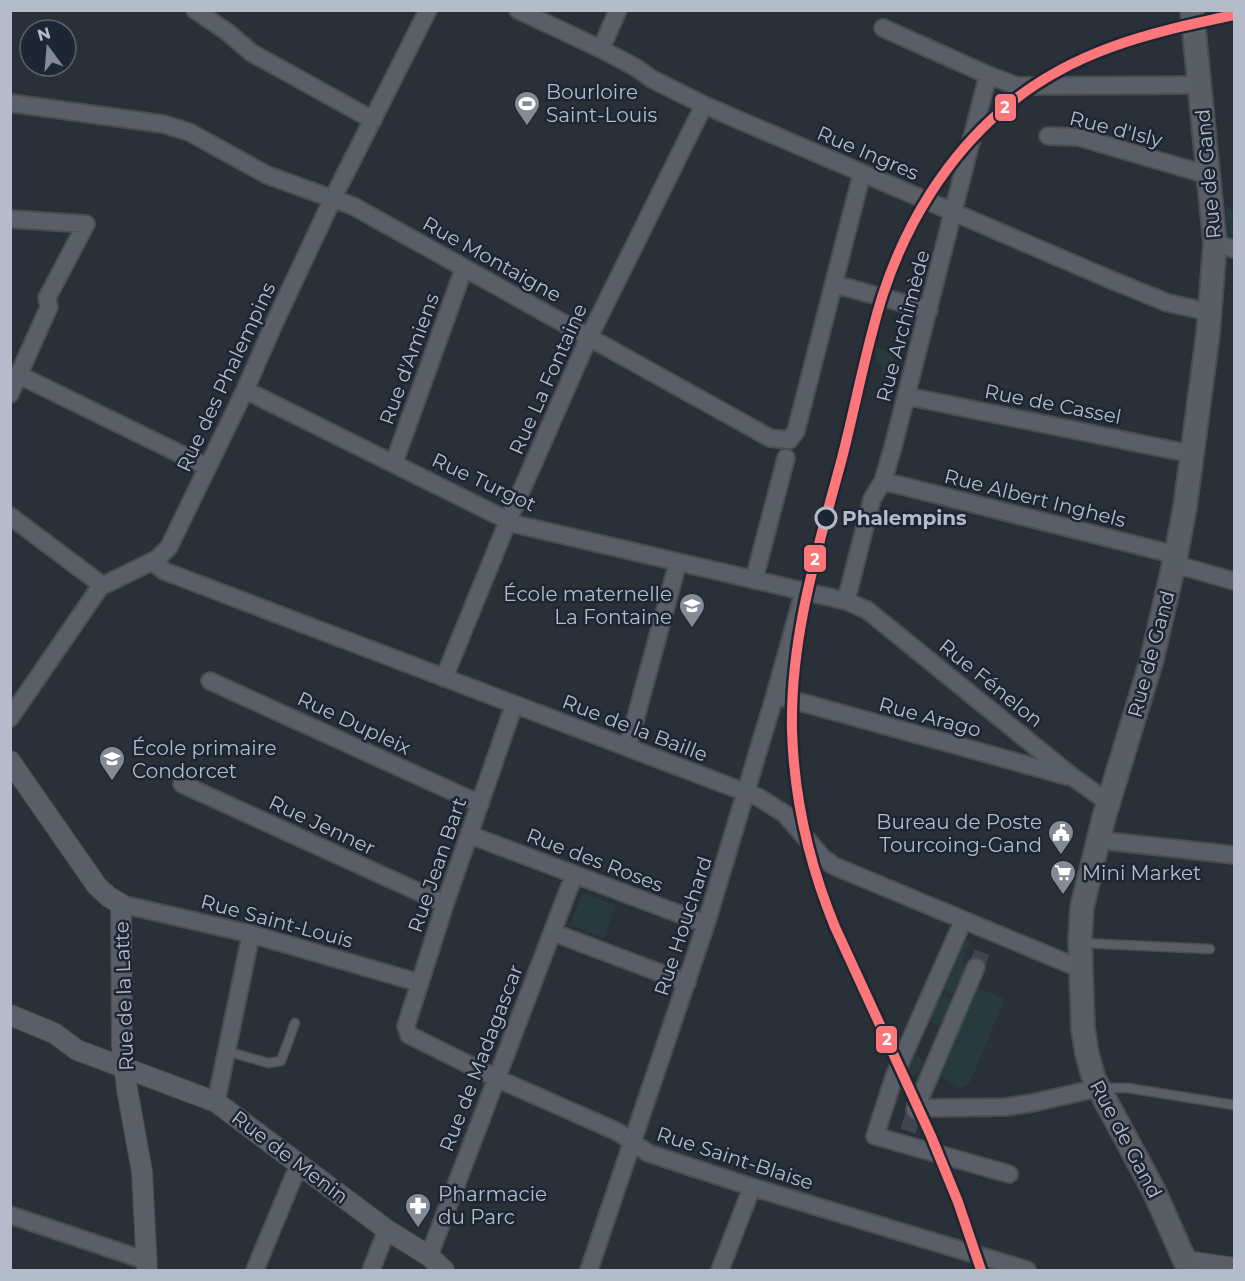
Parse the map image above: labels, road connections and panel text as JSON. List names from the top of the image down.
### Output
{
  "streets": {
    "main road": ["Rue de Gand"],
    "street": [
      "Rue d'Isly",
      "Rue Ingres",
      "Rue Montaigne",
      "Rue Archimède",
      "Rue d'Amiens",
      "Rue des Phalempins",
      "Rue La Fontaine",
      "Rue de Cassel",
      "Rue Turgot",
      "Rue Albert Inghels",
      "Rue Fénelon",
      "Rue Arago",
      "Rue Dupleix",
      "Rue de la Baille",
      "Rue Jenner",
      "Rue des Roses",
      "Rue Jean Bart",
      "Rue Saint-Louis",
      "Rue Houchard",
      "Rue de la Latte",
      "Rue de Madagascar",
      "Rue de Menin",
      "Rue Saint-Blaise"
    ]
  },
  "crossings": [
    ["Rue d'Isly", "Rue de Gand"],
    ["Rue Ingres", "Rue de Gand"],
    ["Rue Ingres", "Rue Archimède"],
    ["Rue Ingres", "Rue La Fontaine"],
    ["Rue de Gand", "Rue de Cassel"],
    ["Rue de Gand", "Rue Albert Inghels"],
    ["Rue de Gand", "Rue Fénelon"],
    ["Rue de Gand", "Rue de la Baille"],
    ["Rue Montaigne", "Rue d'Amiens"],
    ["Rue Montaigne", "Rue des Phalempins"],
    ["Rue Montaigne", "Rue La Fontaine"],
    ["Rue Archimède", "Rue de Cassel"],
    ["Rue Archimède", "Rue Albert Inghels"],
    ["Rue Archimède", "Rue Fénelon"],
    ["Rue d'Amiens", "Rue Turgot"],
    ["Rue des Phalempins", "Rue Turgot"],
    ["Rue des Phalempins", "Rue de la Baille"],
    ["Rue La Fontaine", "Rue Turgot"],
    ["Rue La Fontaine", "Rue de la Baille"],
    ["Rue Turgot", "Rue Fénelon"],
    ["Rue Turgot", "Rue Houchard"],
    ["Rue Fénelon", "Rue Arago"],
    ["Rue Fénelon", "Rue Houchard"],
    ["Rue Arago", "Rue Houchard"],
    ["Rue Dupleix", "Rue Jean Bart"],
    ["Rue de la Baille", "Rue Jean Bart"],
    ["Rue de la Baille", "Rue Houchard"],
    ["Rue Jenner", "Rue Jean Bart"],
    ["Rue des Roses", "Rue Jean Bart"],
    ["Rue des Roses", "Rue Houchard"],
    ["Rue des Roses", "Rue de Madagascar"],
    ["Rue Jean Bart", "Rue Saint-Louis"],
    ["Rue Jean Bart", "Rue Saint-Blaise"],
    ["Rue Saint-Louis", "Rue de la Latte"],
    ["Rue Houchard", "Rue Saint-Blaise"],
    ["Rue de la Latte", "Rue de Menin"],
    ["Rue de Madagascar", "Rue de Menin"],
    ["Rue de Madagascar", "Rue Saint-Blaise"]
  ],
  "places": {
    "sports": ["Bourloire Saint-Louis"],
    "other": ["Phalempins"],
    "school or university": ["École maternelle La Fontaine", "École primaire Condorcet"],
    "public building": ["Bureau de Poste Tourcoing-Gand"],
    "supermarket": ["Mini Market"],
    "pharmacy": ["Pharmacie du Parc"]
  },
  "lines": ["transit line 2"],
  "north": "top"
}
